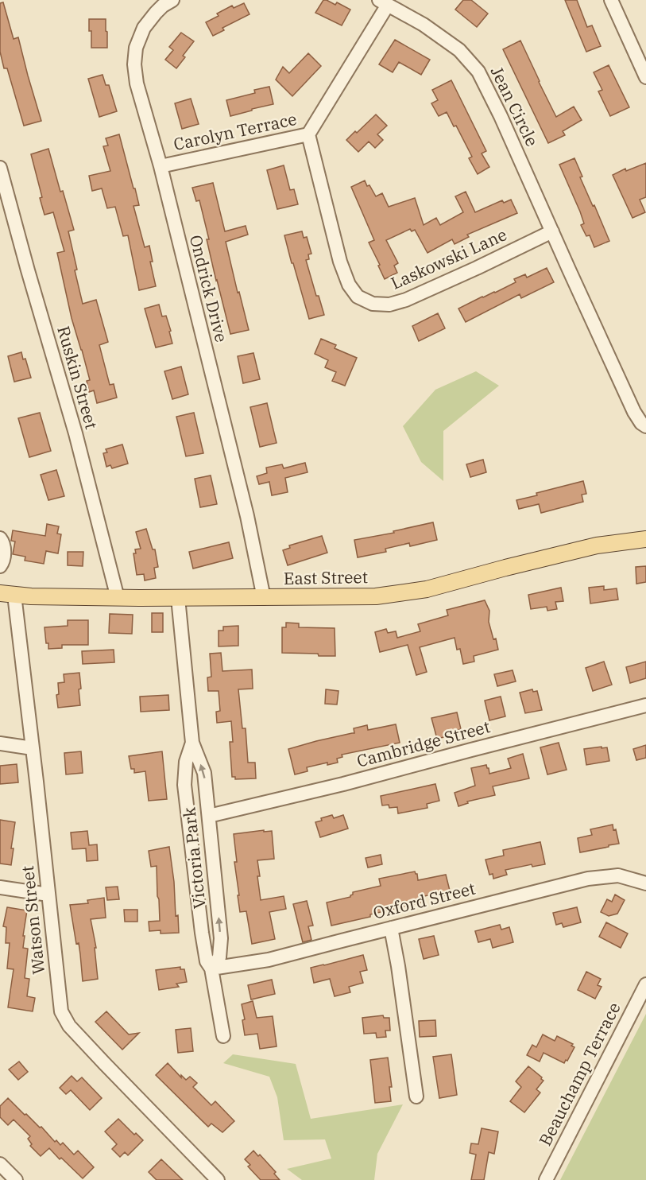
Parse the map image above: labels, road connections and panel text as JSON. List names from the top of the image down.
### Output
{
  "streets": {
    "main road": ["East Street"],
    "street": [
      "Jean Circle",
      "Carolyn Terrace",
      "Laskowski Lane",
      "Ondrick Drive",
      "Ruskin Street",
      "Cambridge Street",
      "Victoria Park",
      "Oxford Street",
      "Watson Street",
      "Beauchamp Terrace"
    ]
  },
  "crossings": [
    ["Jean Circle", "Carolyn Terrace"],
    ["Jean Circle", "Laskowski Lane"],
    ["Carolyn Terrace", "Laskowski Lane"],
    ["Carolyn Terrace", "Ondrick Drive"],
    ["Ondrick Drive", "East Street"],
    ["Ruskin Street", "East Street"],
    ["East Street", "Victoria Park"],
    ["East Street", "Watson Street"],
    ["Cambridge Street", "Victoria Park"],
    ["Victoria Park", "Oxford Street"]
  ]
}
